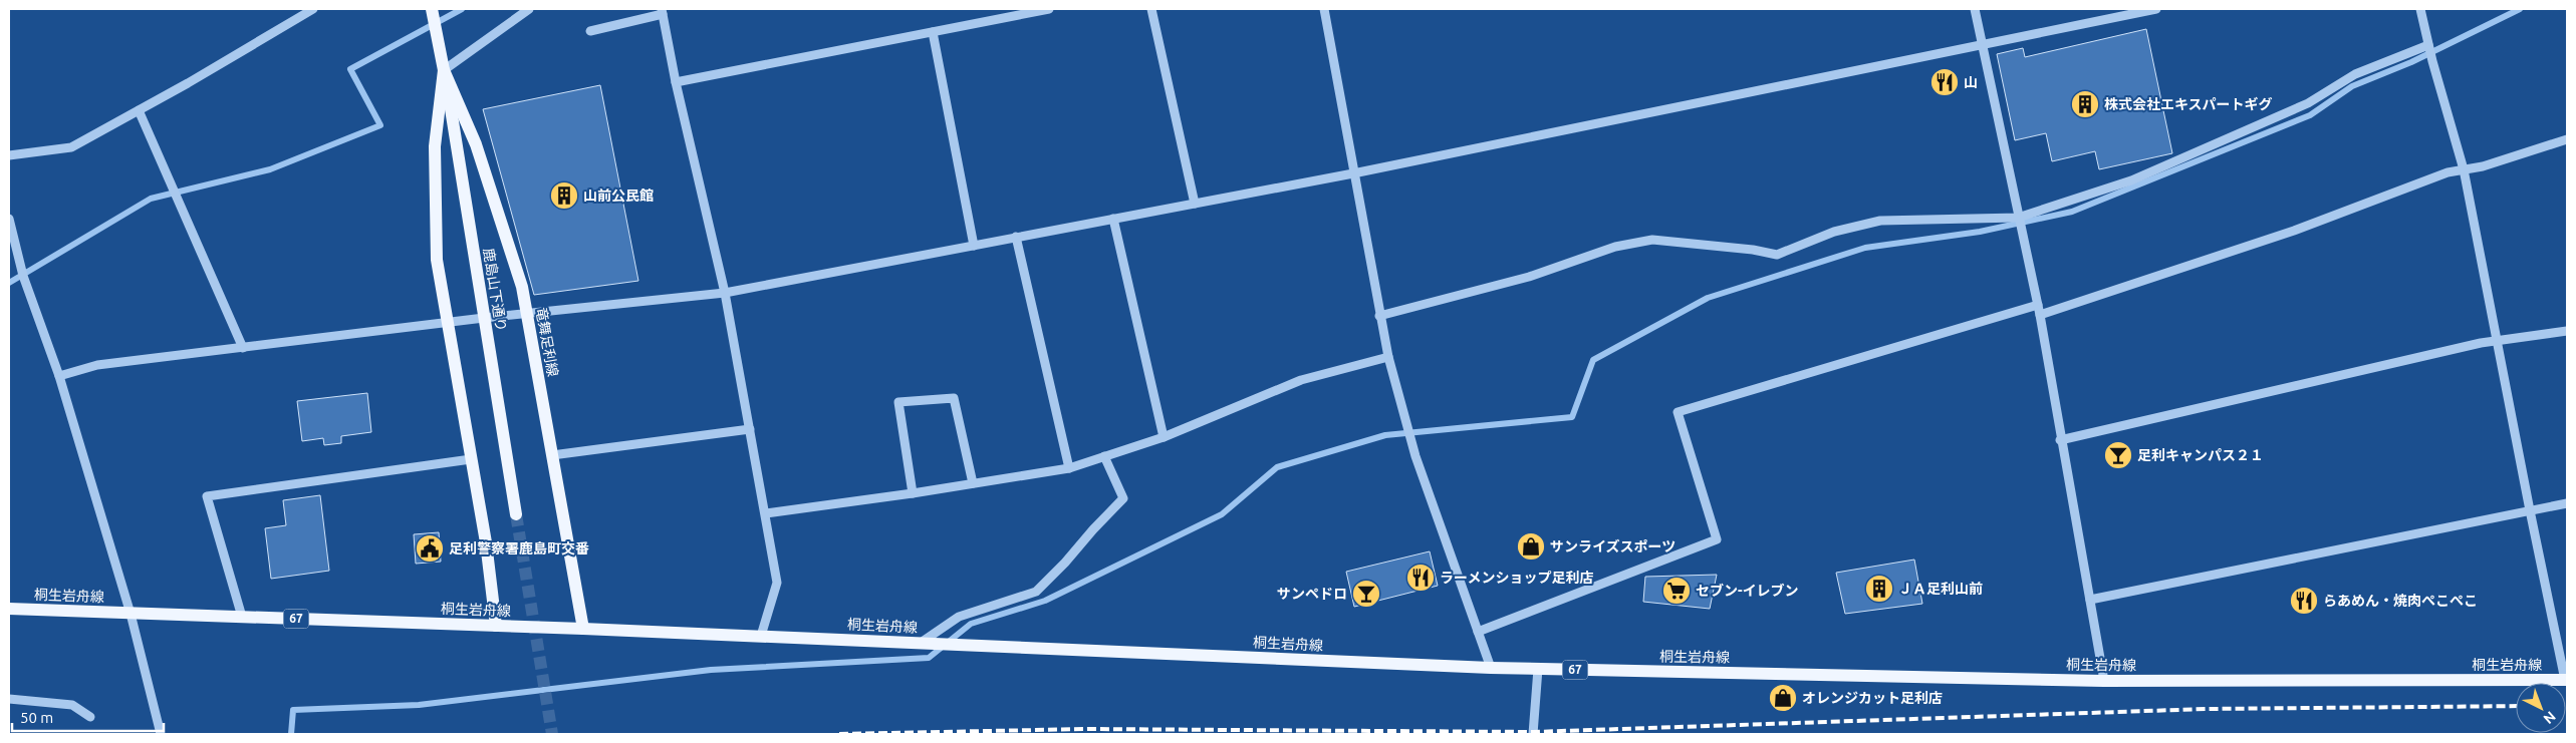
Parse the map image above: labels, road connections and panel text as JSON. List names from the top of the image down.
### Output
{
  "streets": {
    "main road": [
      "鹿島山下通り",
      "竜舞足利線",
      "桐生岩舟線",
      "67"
    ]
  },
  "crossings": [
    ["鹿島山下通り", "竜舞足利線"],
    ["竜舞足利線", "桐生岩舟線"]
  ],
  "places": {
    "restaurant": ["山", "ラーメンショップ足利店", "らあめん・焼肉ぺこぺこ"],
    "building": ["株式会社エキスパートギグ", "山前公民館", "ＪＡ足利山前"],
    "bar": ["足利キャンパス２１", "サンペドロ"],
    "shop": ["サンライズスポーツ", "オレンジカット足利店"],
    "public building": ["足利警察署鹿島町交番"],
    "supermarket": ["セブン-イレブン"]
  },
  "scale_bar": "50 m",
  "north": "bottom right"
}
